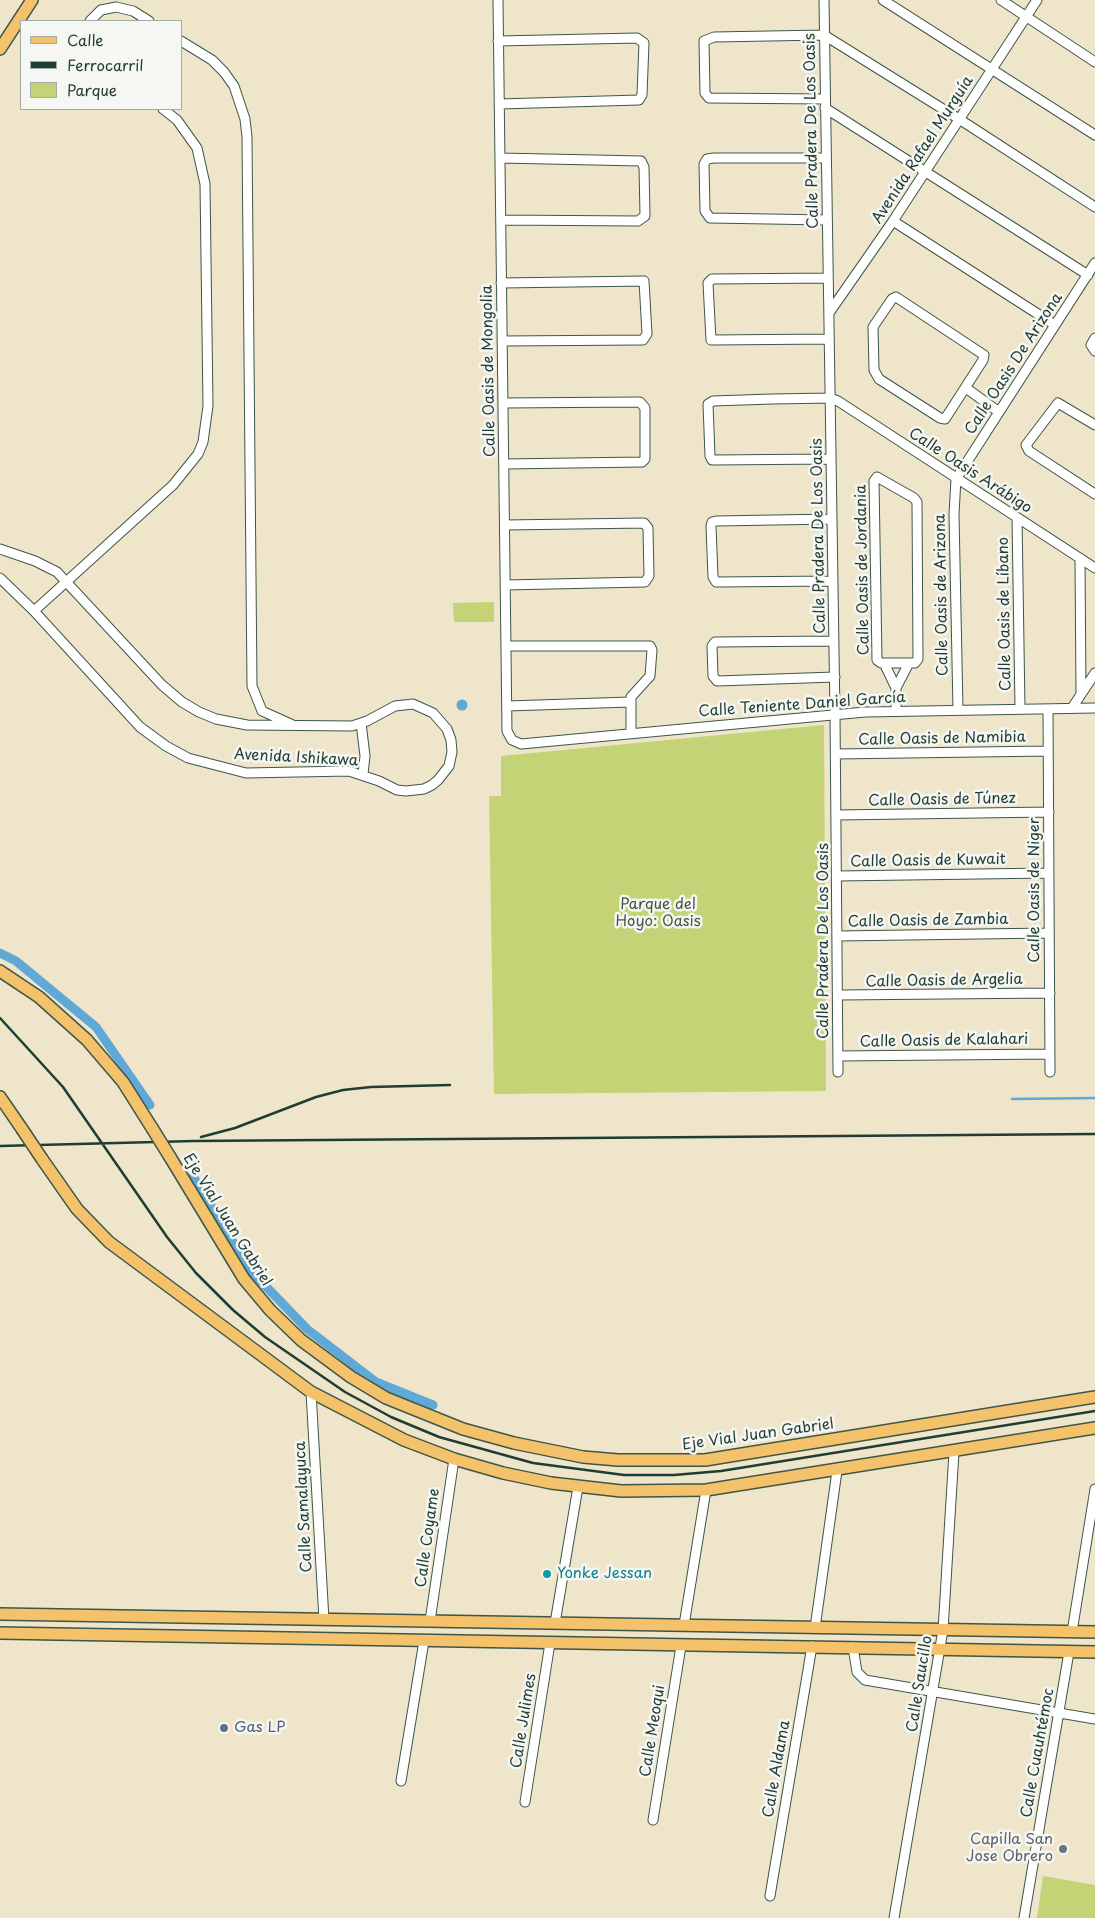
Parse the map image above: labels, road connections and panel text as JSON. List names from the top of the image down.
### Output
{
  "streets": {
    "main road": ["Eje Vial Juan Gabriel"],
    "street": [
      "Calle Pradera De Los Oasis",
      "Avenida Rafael Murguía",
      "Calle Oasis De Arizona",
      "Calle Oasis de Mongolia",
      "Calle Oasis Arábigo",
      "Calle Oasis de Jordania",
      "Calle Oasis de Arizona",
      "Calle Oasis de Líbano",
      "Calle Teniente Daniel García",
      "Calle Oasis de Namibia",
      "Avenida Ishikawa",
      "Calle Oasis de Túnez",
      "Calle Oasis de Kuwait",
      "Calle Oasis de Niger",
      "Calle Oasis de Zambia",
      "Calle Oasis de Argelia",
      "Calle Oasis de Kalahari",
      "Calle Samalayuca",
      "Calle Coyame",
      "Calle Saucillo",
      "Calle Julimes",
      "Calle Meoqui",
      "Calle Cuauhtémoc",
      "Calle Aldama"
    ]
  },
  "crossings": [
    ["Calle Pradera De Los Oasis", "Avenida Rafael Murguía"],
    ["Calle Pradera De Los Oasis", "Calle Oasis Arábigo"],
    ["Calle Pradera De Los Oasis", "Calle Teniente Daniel García"],
    ["Calle Pradera De Los Oasis", "Calle Oasis de Namibia"],
    ["Calle Pradera De Los Oasis", "Calle Oasis de Túnez"],
    ["Calle Pradera De Los Oasis", "Calle Oasis de Kuwait"],
    ["Calle Pradera De Los Oasis", "Calle Oasis de Zambia"],
    ["Calle Pradera De Los Oasis", "Calle Oasis de Argelia"],
    ["Calle Pradera De Los Oasis", "Calle Oasis de Kalahari"],
    ["Calle Oasis De Arizona", "Calle Oasis Arábigo"],
    ["Calle Oasis De Arizona", "Calle Oasis de Arizona"],
    ["Calle Oasis de Mongolia", "Calle Teniente Daniel García"],
    ["Calle Oasis Arábigo", "Calle Oasis de Arizona"],
    ["Calle Oasis Arábigo", "Calle Oasis de Líbano"],
    ["Calle Oasis de Jordania", "Calle Teniente Daniel García"],
    ["Calle Oasis de Arizona", "Calle Teniente Daniel García"],
    ["Calle Oasis de Líbano", "Calle Teniente Daniel García"],
    ["Calle Teniente Daniel García", "Calle Oasis de Niger"],
    ["Calle Oasis de Namibia", "Calle Oasis de Niger"],
    ["Calle Oasis de Túnez", "Calle Oasis de Niger"],
    ["Calle Oasis de Kuwait", "Calle Oasis de Niger"],
    ["Calle Oasis de Niger", "Calle Oasis de Zambia"],
    ["Calle Oasis de Niger", "Calle Oasis de Argelia"],
    ["Calle Oasis de Niger", "Calle Oasis de Kalahari"]
  ],
  "parks": ["Parque del Hoyo: Oasis"],
  "places": ["Yonke Jessan", "Gas LP", "Capilla San Jose Obrero"],
  "legend": ["Calle", "Ferrocarril", "Parque"]
}
